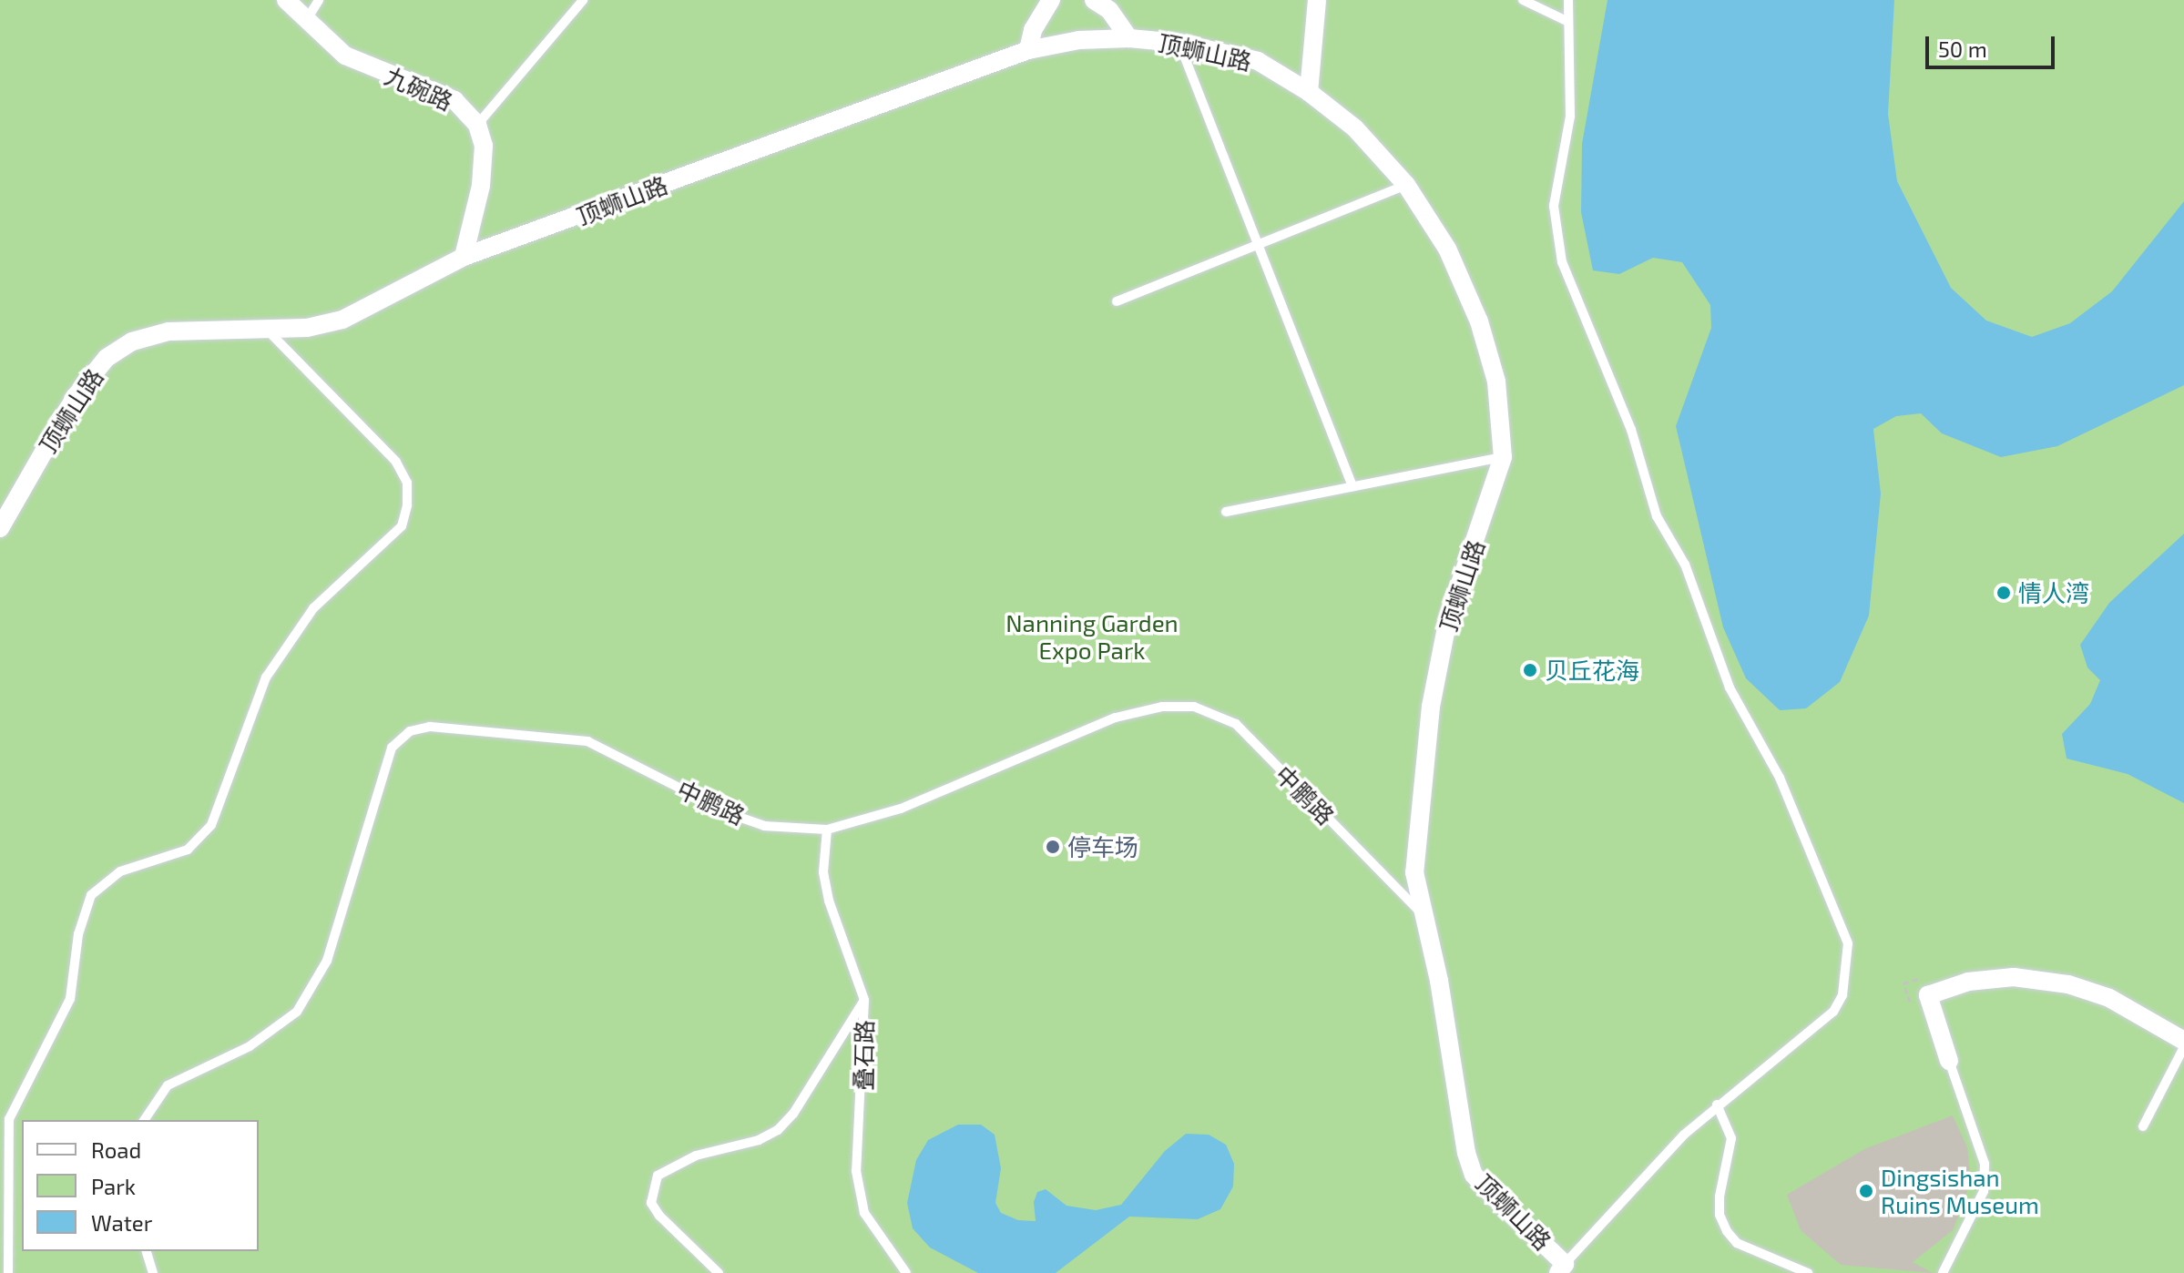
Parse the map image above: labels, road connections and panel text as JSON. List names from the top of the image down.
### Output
{
  "streets": {
    "street": ["顶蛳山路", "九碗路"],
    "lane": ["中鹏路", "叠石路"]
  },
  "crossings": [
    ["顶蛳山路", "九碗路"],
    ["顶蛳山路", "中鹏路"],
    ["中鹏路", "叠石路"]
  ],
  "parks": ["Nanning Garden Expo Park"],
  "places": [
    "情人湾",
    "贝丘花海",
    "停车场",
    "Dingsishan Ruins Museum"
  ],
  "legend": ["Road", "Park", "Water"],
  "scale_bar": "50 m"
}
